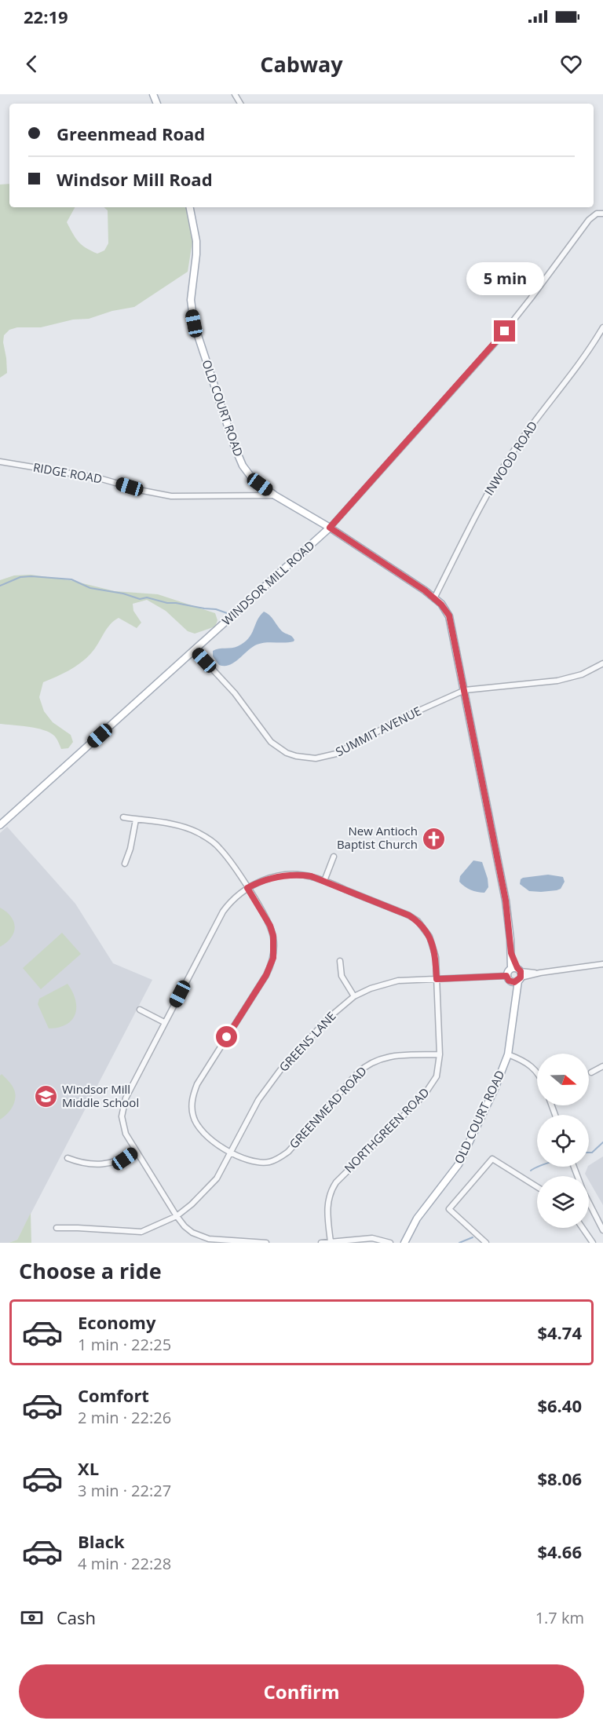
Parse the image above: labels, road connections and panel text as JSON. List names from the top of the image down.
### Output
{
  "streets": {
    "main road": ["OLD COURT ROAD", "WINDSOR MILL ROAD"],
    "street": [
      "INWOOD ROAD",
      "RIDGE ROAD",
      "SUMMIT AVENUE",
      "GREENS LANE",
      "GREENMEAD ROAD",
      "NORTHGREEN ROAD"
    ]
  },
  "crossings": [
    ["OLD COURT ROAD", "INWOOD ROAD"],
    ["OLD COURT ROAD", "RIDGE ROAD"],
    ["OLD COURT ROAD", "WINDSOR MILL ROAD"],
    ["OLD COURT ROAD", "SUMMIT AVENUE"],
    ["WINDSOR MILL ROAD", "SUMMIT AVENUE"],
    ["GREENS LANE", "GREENMEAD ROAD"],
    ["GREENS LANE", "NORTHGREEN ROAD"],
    ["GREENMEAD ROAD", "NORTHGREEN ROAD"]
  ],
  "places": {
    "church": ["New Antioch Baptist Church"],
    "school or university": ["Windsor Mill Middle School"]
  },
  "north": "right",
  "page": {
    "status": "22:19",
    "header": "Cabway",
    "banner": ["Greenmead Road", "Windsor Mill Road"],
    "bubble": "5 min",
    "heading": "Choose a ride",
    "list": [
      {
        "name": "Economy",
        "note": "1 min · 22:25",
        "value": "$4.74"
      },
      {
        "name": "Comfort",
        "note": "2 min · 22:26",
        "value": "$6.40"
      },
      {
        "name": "XL",
        "note": "3 min · 22:27",
        "value": "$8.06"
      },
      {
        "name": "Black",
        "note": "4 min · 22:28",
        "value": "$4.66"
      }
    ],
    "pay": ["Cash", "1.7 km"],
    "buttons": "Confirm"
  }
}
